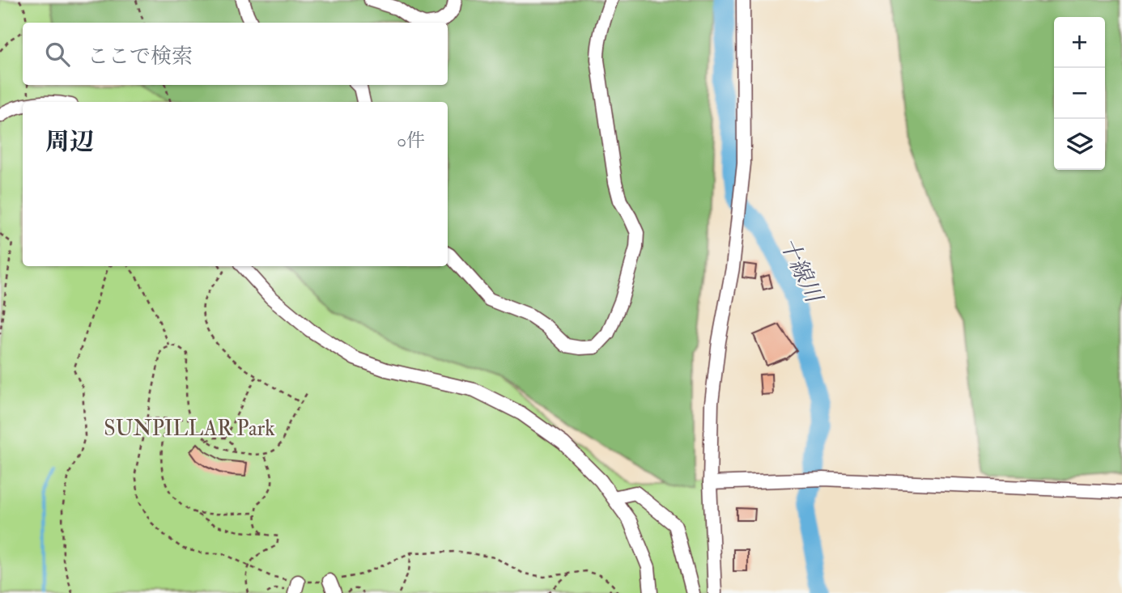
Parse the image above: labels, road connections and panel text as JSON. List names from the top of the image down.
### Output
{
  "water": ["十線川"],
  "parks": ["SUNPILLAR Park"],
  "page": {
    "map_buttons": ["+", "−"],
    "search": "ここで検索",
    "heading": ["周辺", "0件"]
  }
}
